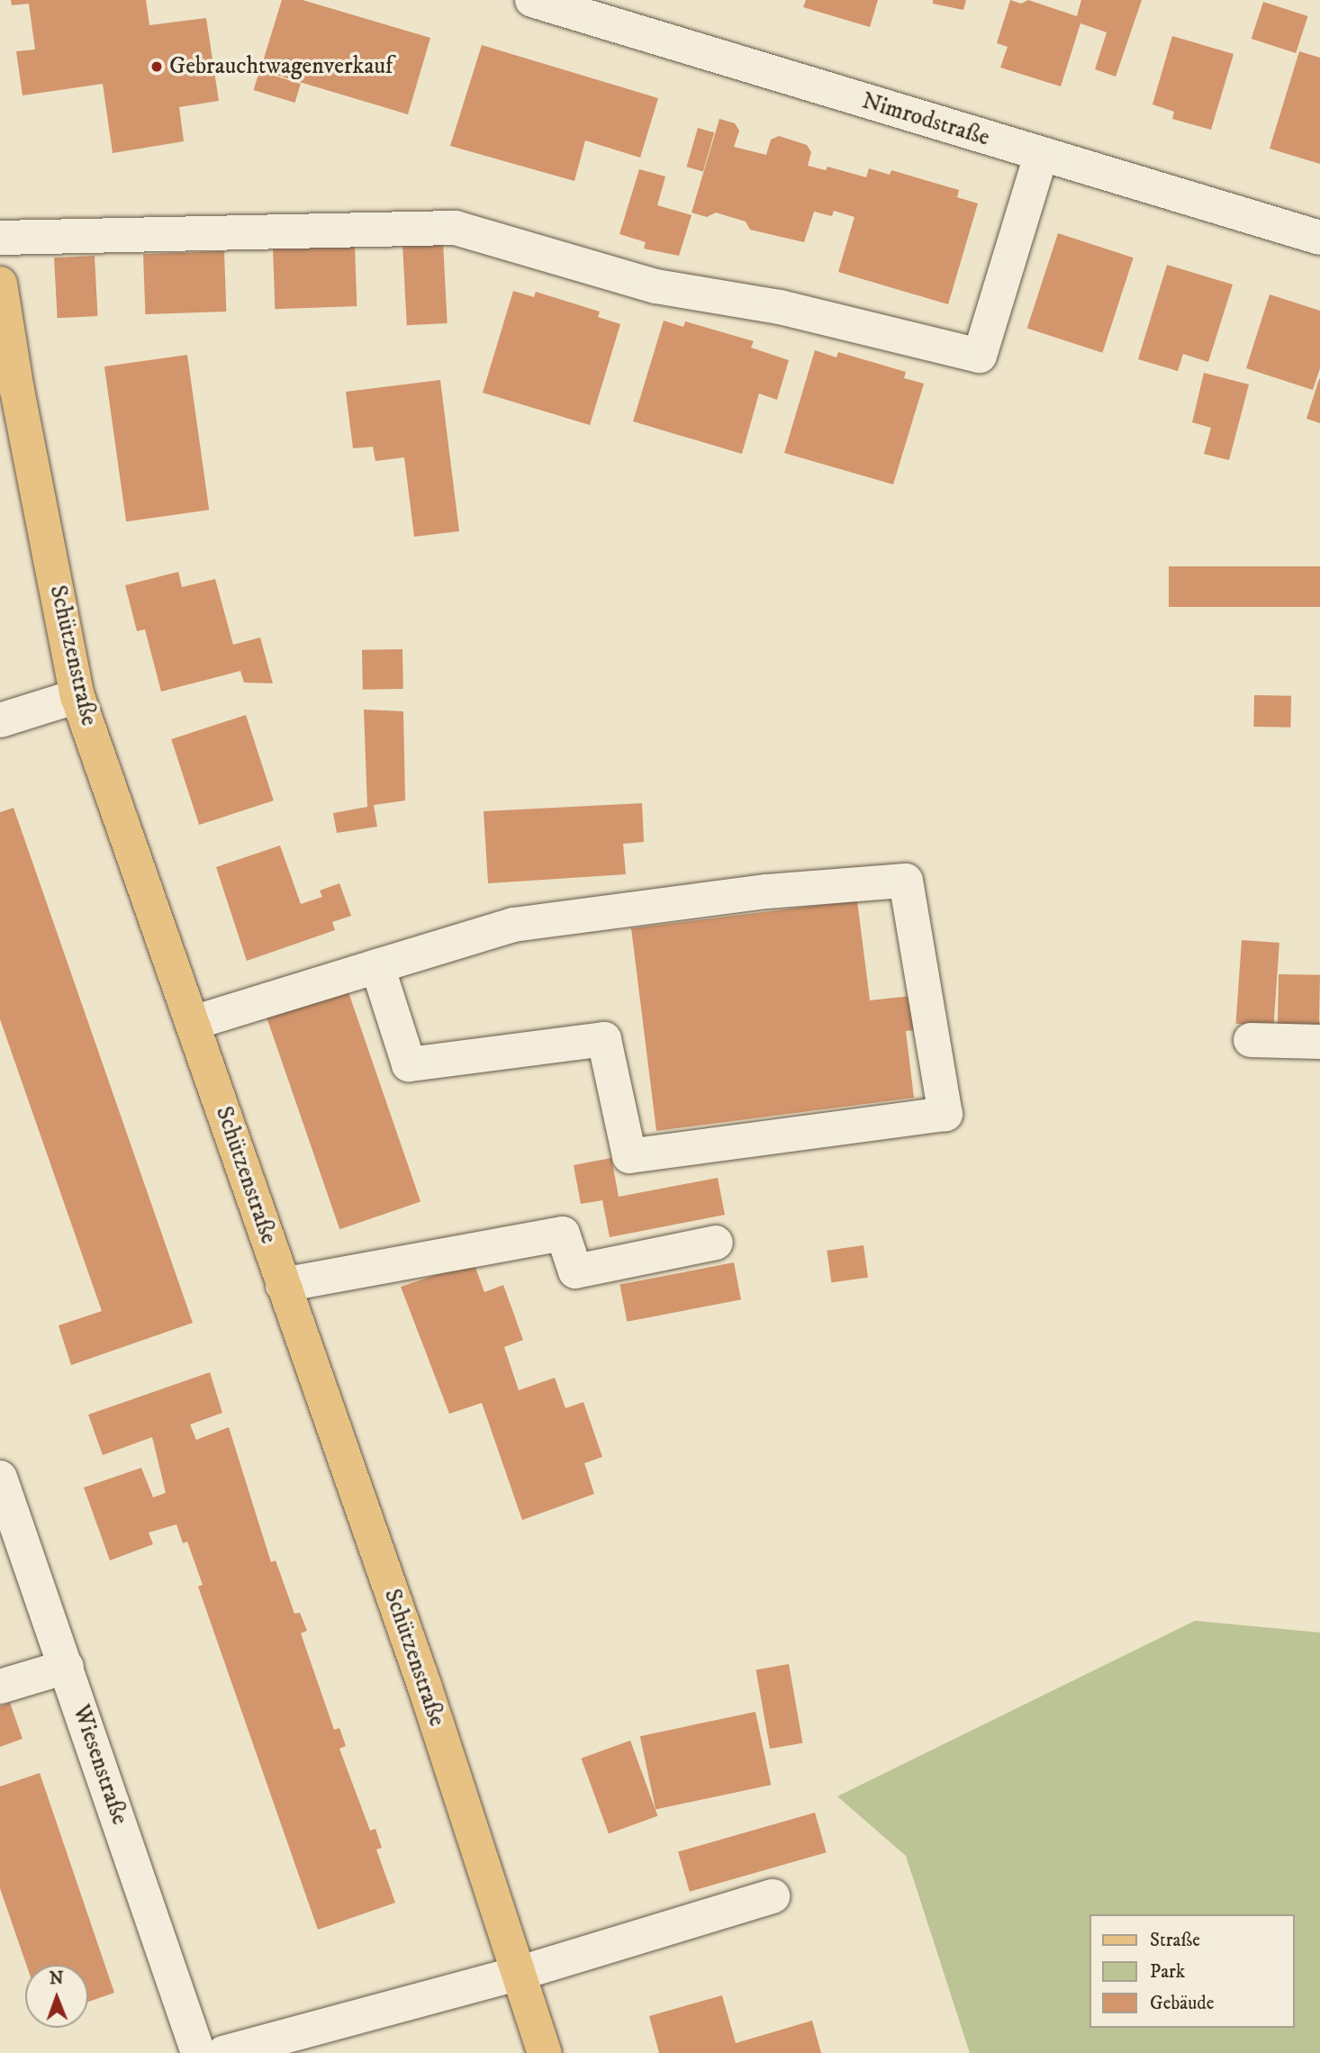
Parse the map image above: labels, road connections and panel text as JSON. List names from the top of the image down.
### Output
{
  "streets": {
    "main road": ["Schützenstraße"],
    "street": ["Nimrodstraße", "Wiesenstraße"]
  },
  "places": ["Gebrauchtwagenverkauf"],
  "legend": ["Straße", "Park", "Gebäude"],
  "north": "top"
}
